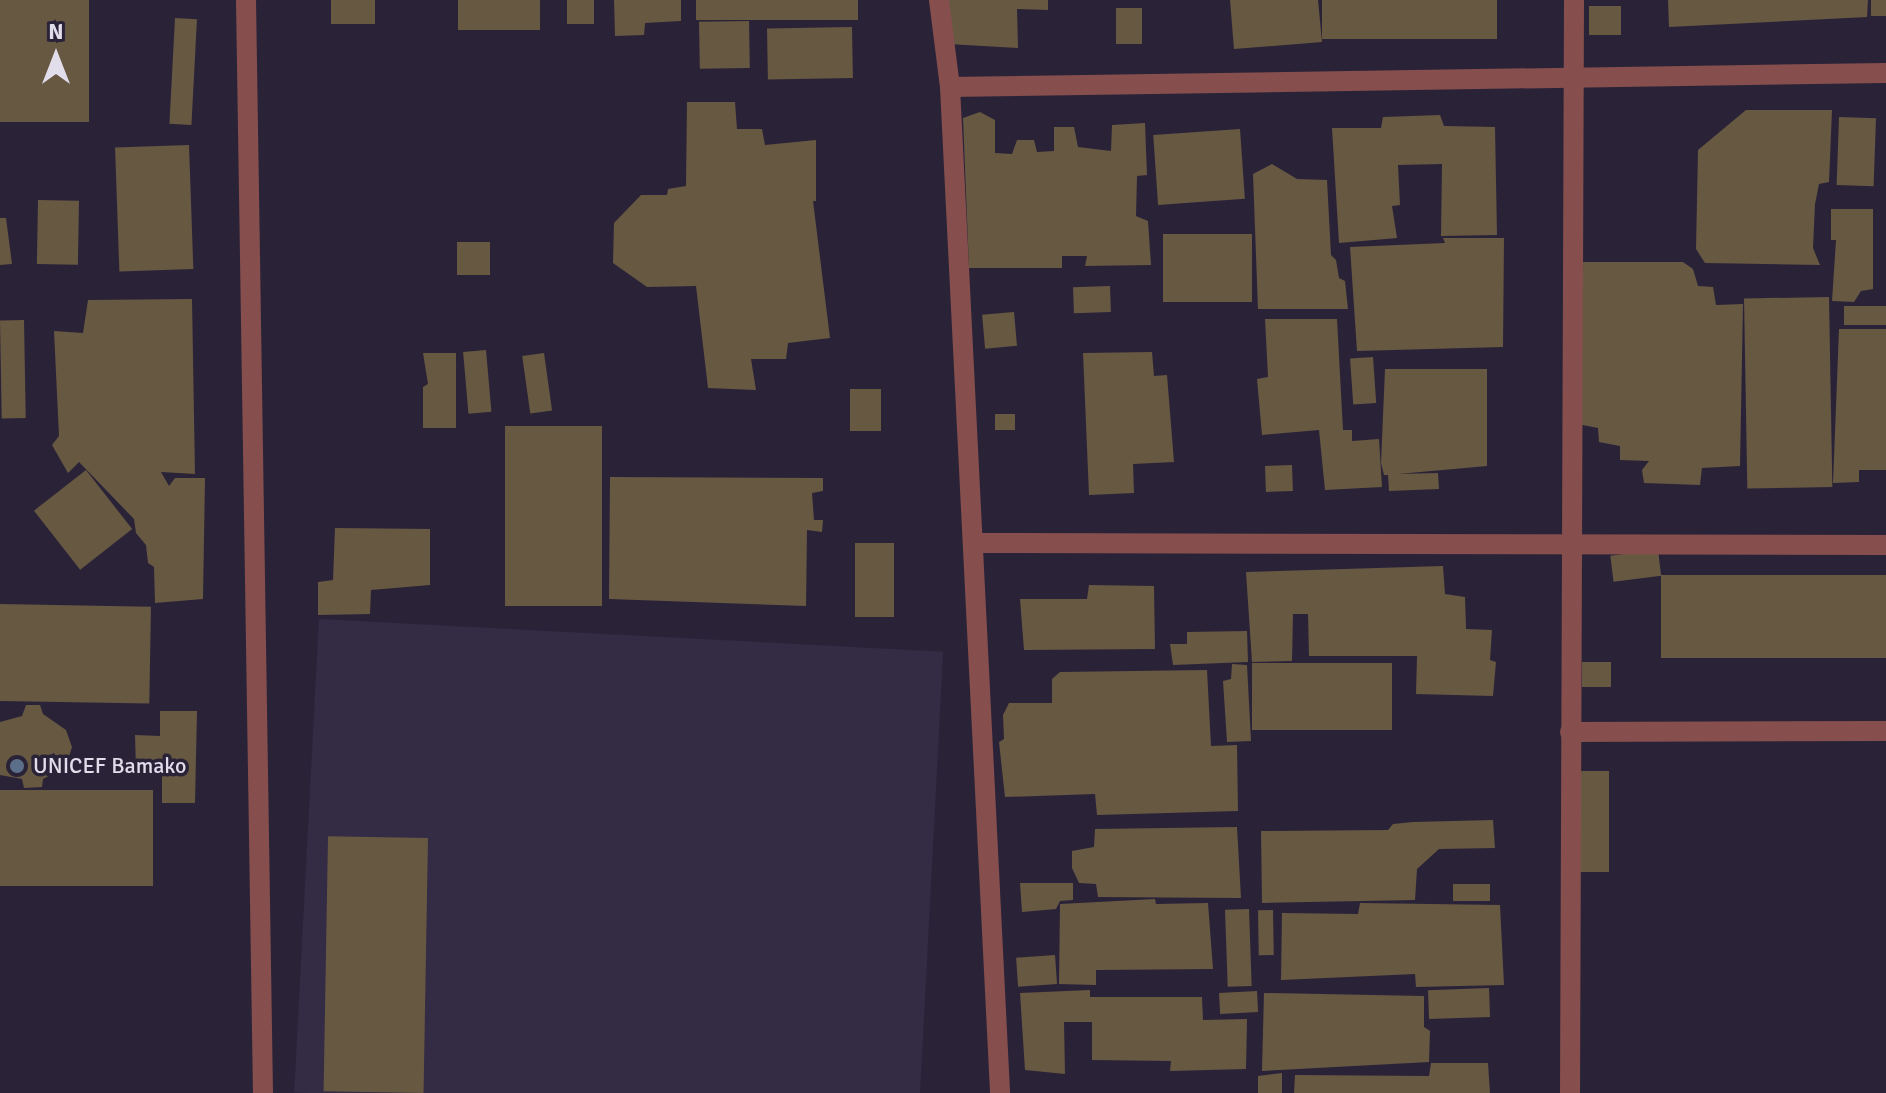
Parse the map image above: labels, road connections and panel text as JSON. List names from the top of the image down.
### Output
{
  "places": ["UNICEF Bamako"],
  "north": "top"
}
